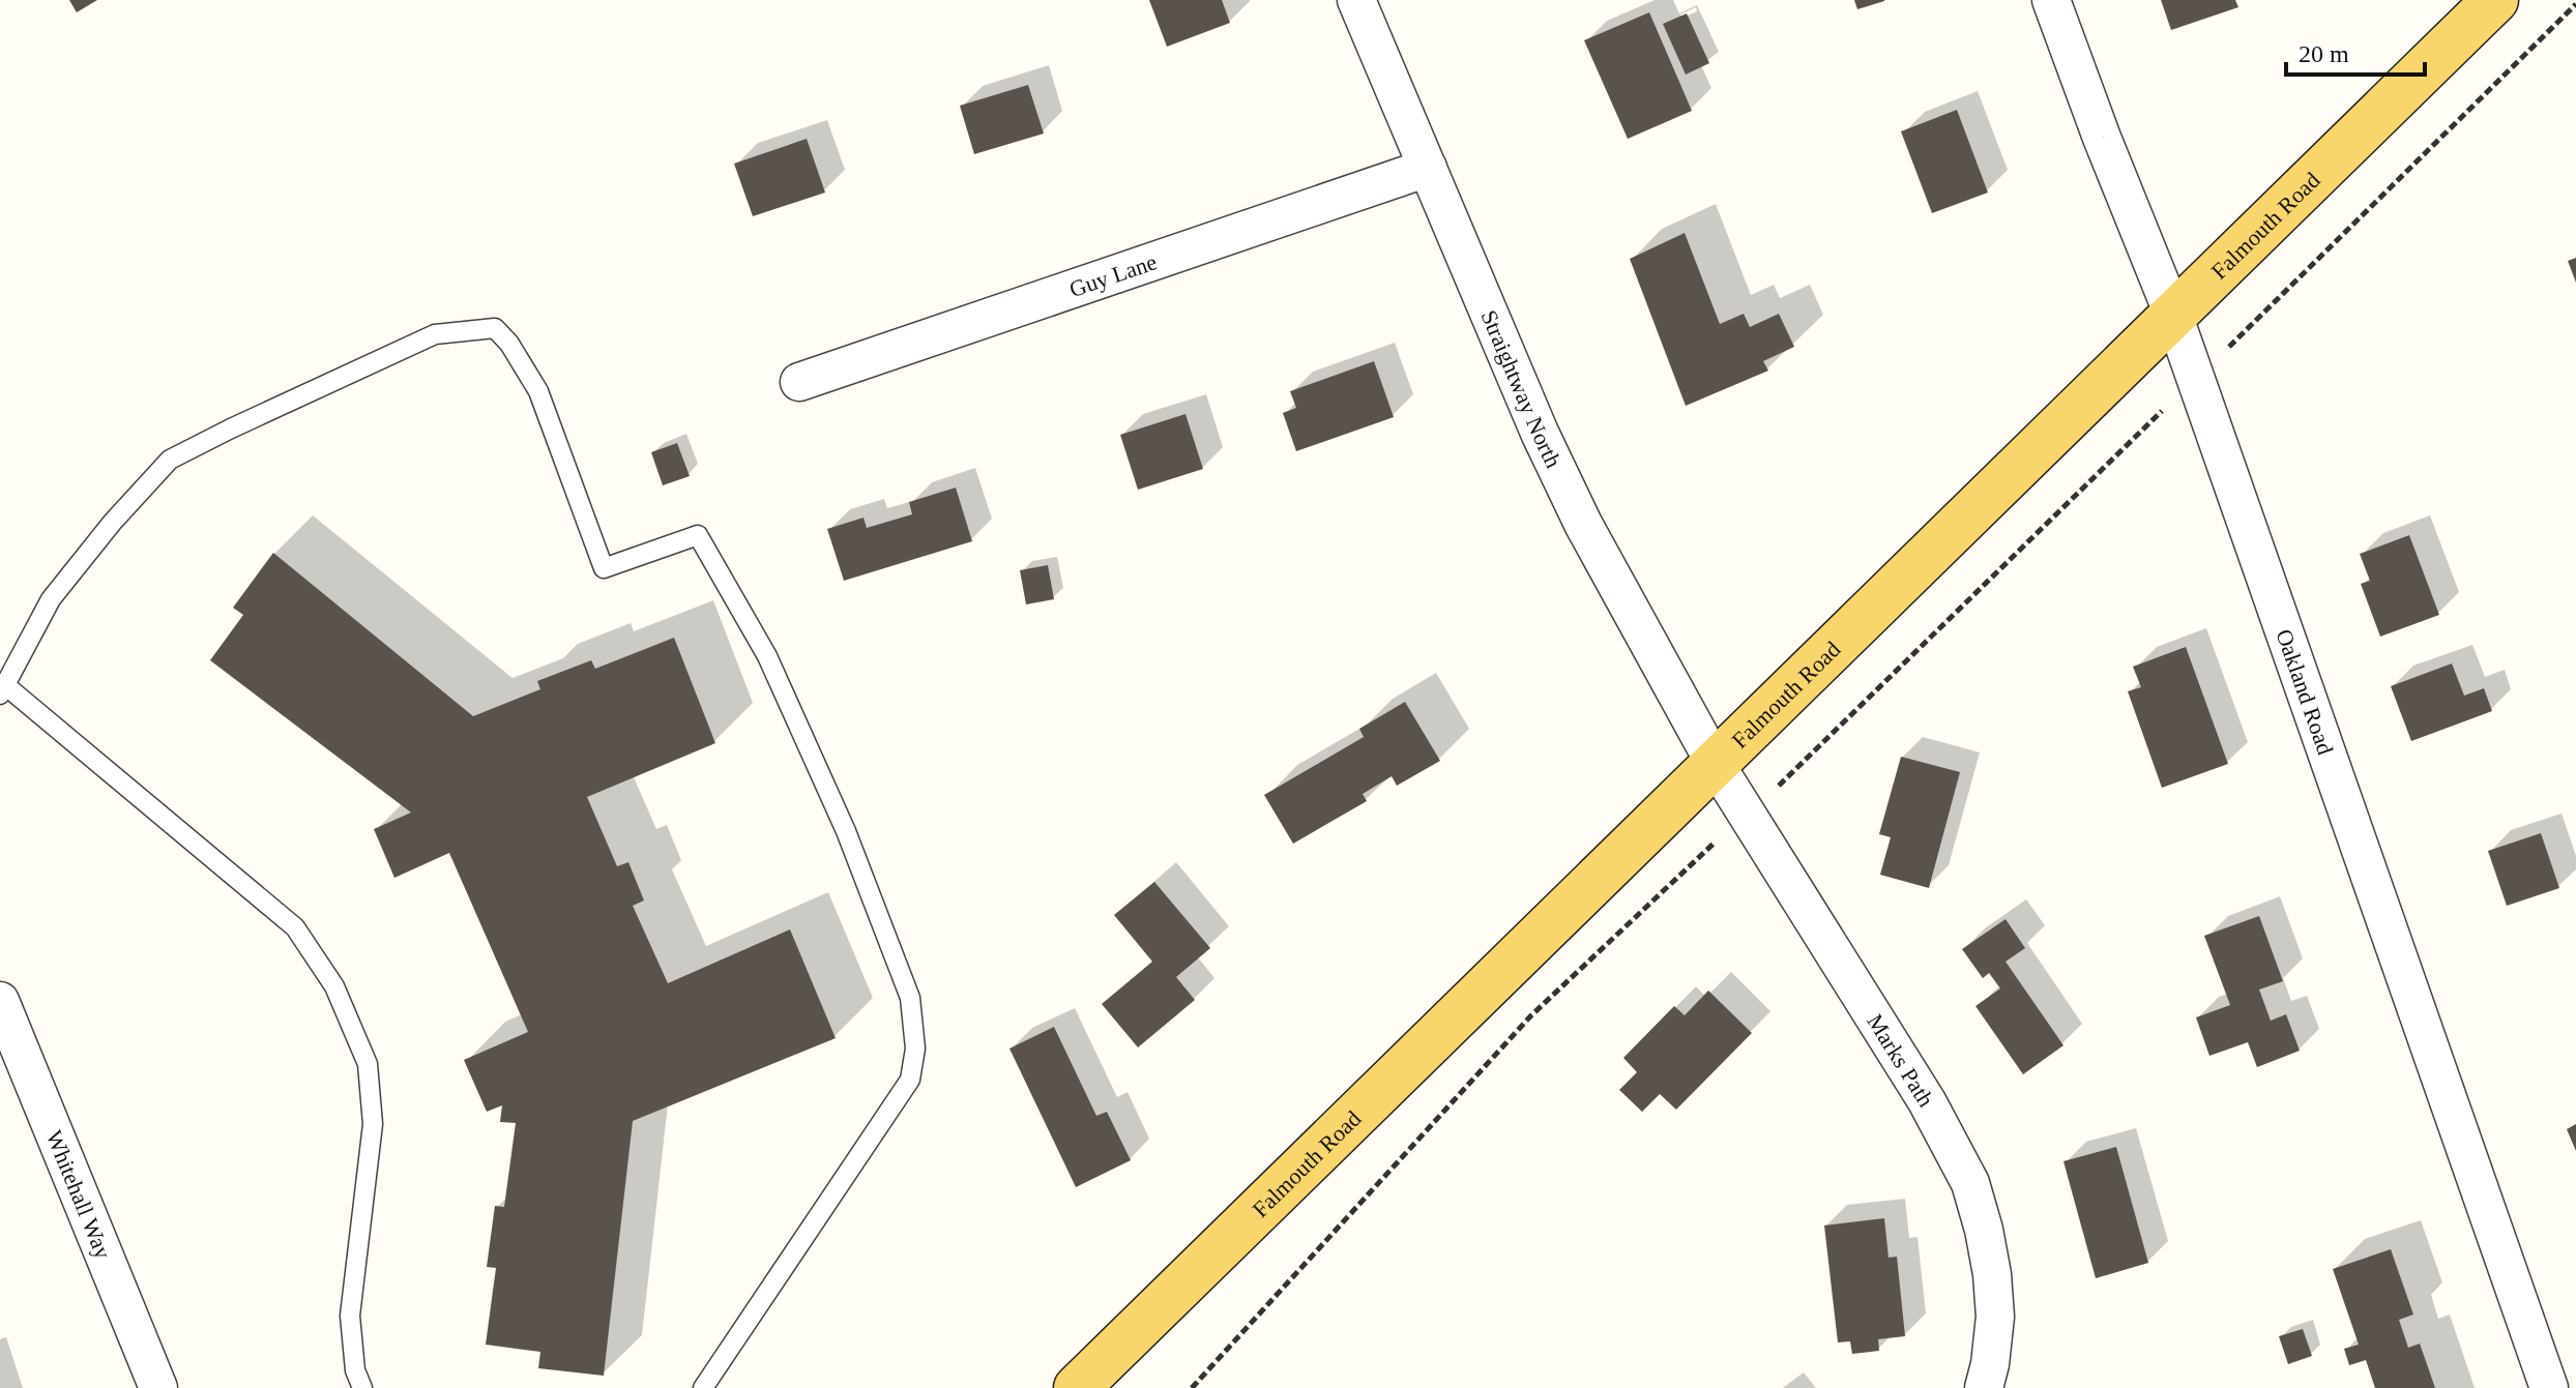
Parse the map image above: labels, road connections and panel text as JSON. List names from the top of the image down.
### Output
{
  "streets": {
    "main road": ["Falmouth Road"],
    "street": [
      "Guy Lane",
      "Straightway North",
      "Oakland Road",
      "Marks Path",
      "Whitehall Way"
    ]
  },
  "crossings": [
    ["Falmouth Road", "Straightway North"],
    ["Falmouth Road", "Oakland Road"],
    ["Falmouth Road", "Marks Path"],
    ["Guy Lane", "Straightway North"],
    ["Straightway North", "Marks Path"]
  ],
  "scale_bar": "20 m"
}
